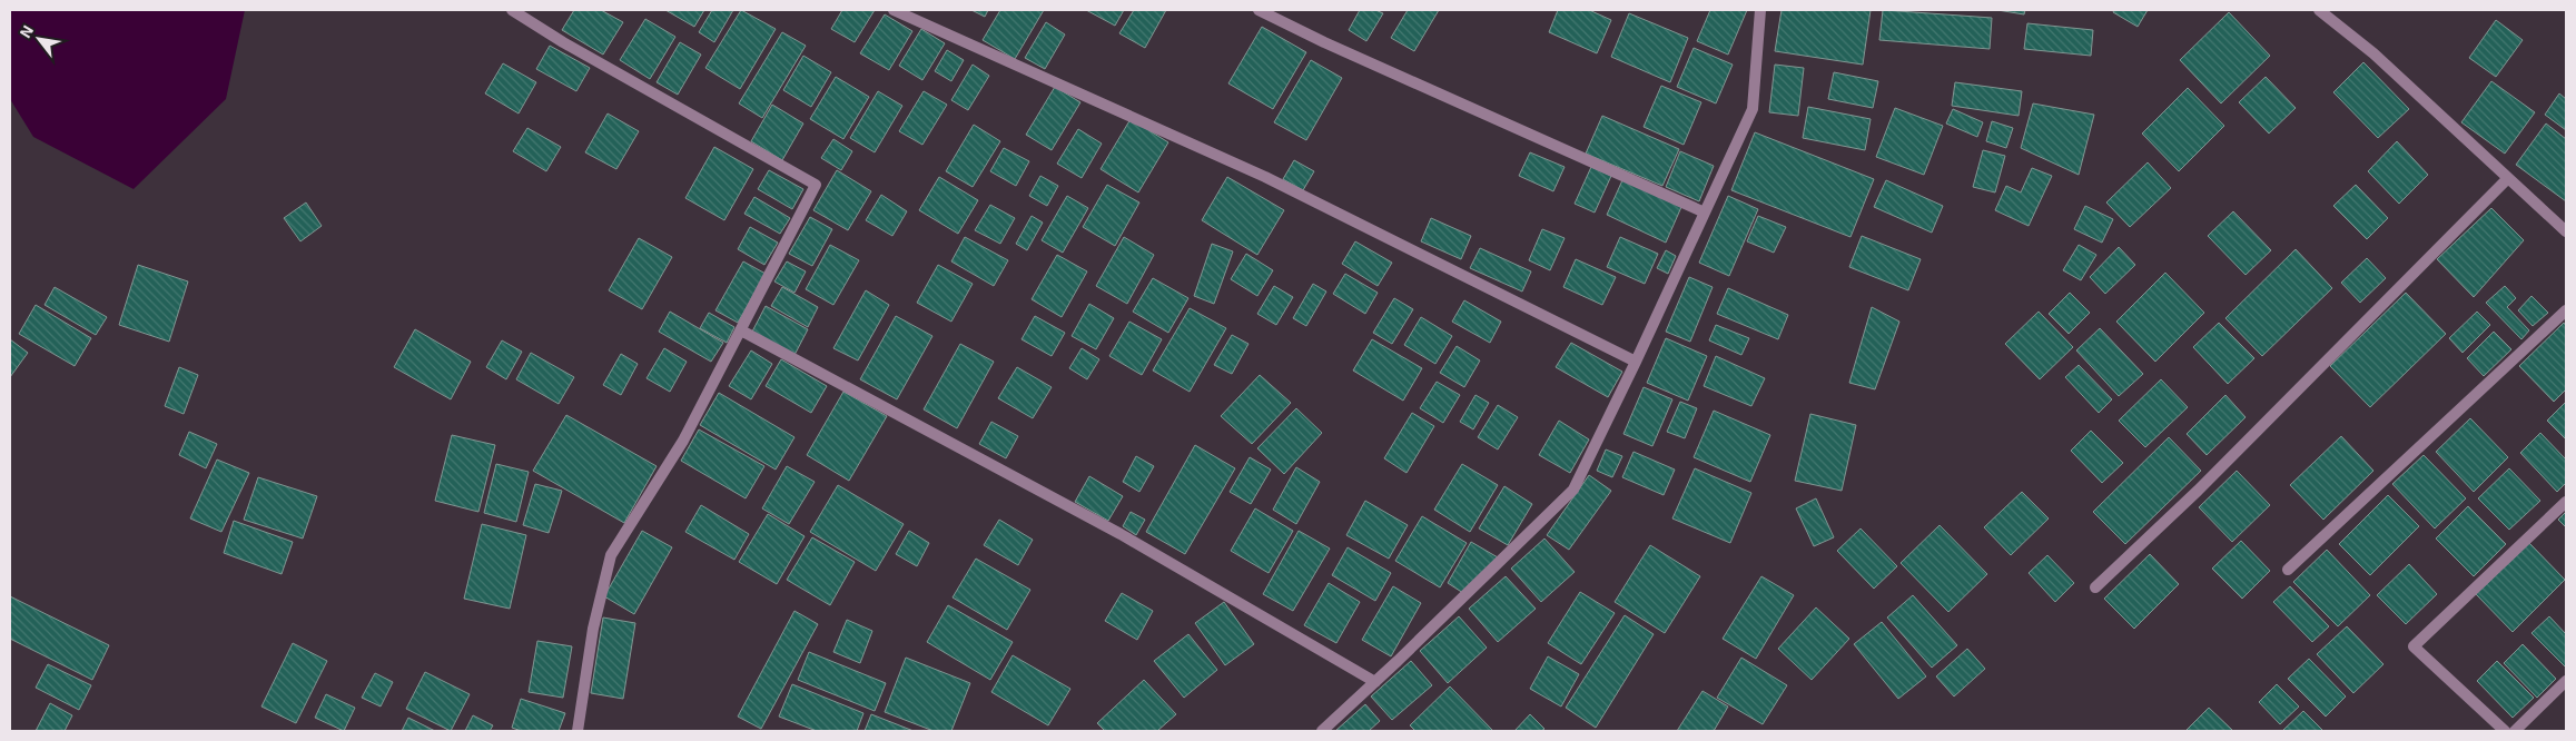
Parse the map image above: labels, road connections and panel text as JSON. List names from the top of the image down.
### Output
{
  "north": "top left"
}
